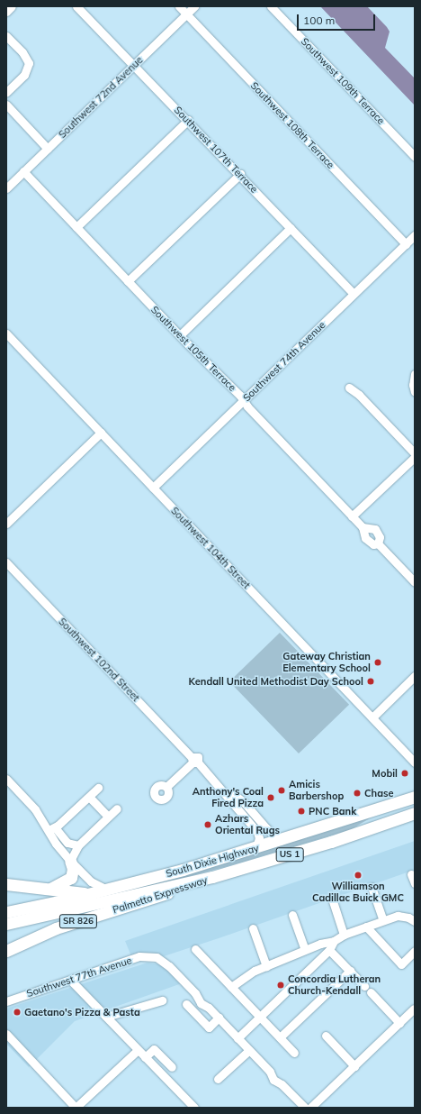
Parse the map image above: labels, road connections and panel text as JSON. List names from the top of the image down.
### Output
{
  "streets": {
    "highway": [
      "US 1",
      "South Dixie Highway",
      "Palmetto Expressway",
      "SR 826"
    ],
    "street": [
      "Southwest 109th Terrace",
      "Southwest 72nd Avenue",
      "Southwest 108th Terrace",
      "Southwest 107th Terrace",
      "Southwest 105th Terrace",
      "Southwest 74th Avenue",
      "Southwest 104th Street",
      "Southwest 102nd Street",
      "Southwest 77th Avenue"
    ]
  },
  "crossings": [
    ["Southwest 72nd Avenue", "Southwest 108th Terrace"],
    ["Southwest 72nd Avenue", "Southwest 107th Terrace"],
    ["Southwest 72nd Avenue", "Southwest 105th Terrace"],
    ["Southwest 108th Terrace", "Southwest 74th Avenue"],
    ["Southwest 107th Terrace", "Southwest 74th Avenue"],
    ["Southwest 105th Terrace", "Southwest 74th Avenue"],
    ["Southwest 74th Avenue", "Southwest 104th Street"],
    ["Southwest 102nd Street", "South Dixie Highway"],
    ["South Dixie Highway", "Palmetto Expressway"]
  ],
  "places": [
    "Gateway Christian Elementary School",
    "Kendall United Methodist Day School",
    "Mobil",
    "Amicis Barbershop",
    "Chase",
    "Anthony's Coal Fired Pizza",
    "PNC Bank",
    "Azhars Oriental Rugs",
    "Williamson Cadillac Buick GMC",
    "Concordia Lutheran Church-Kendall",
    "Gaetano's Pizza & Pasta"
  ],
  "scale_bar": "100 m"
}
